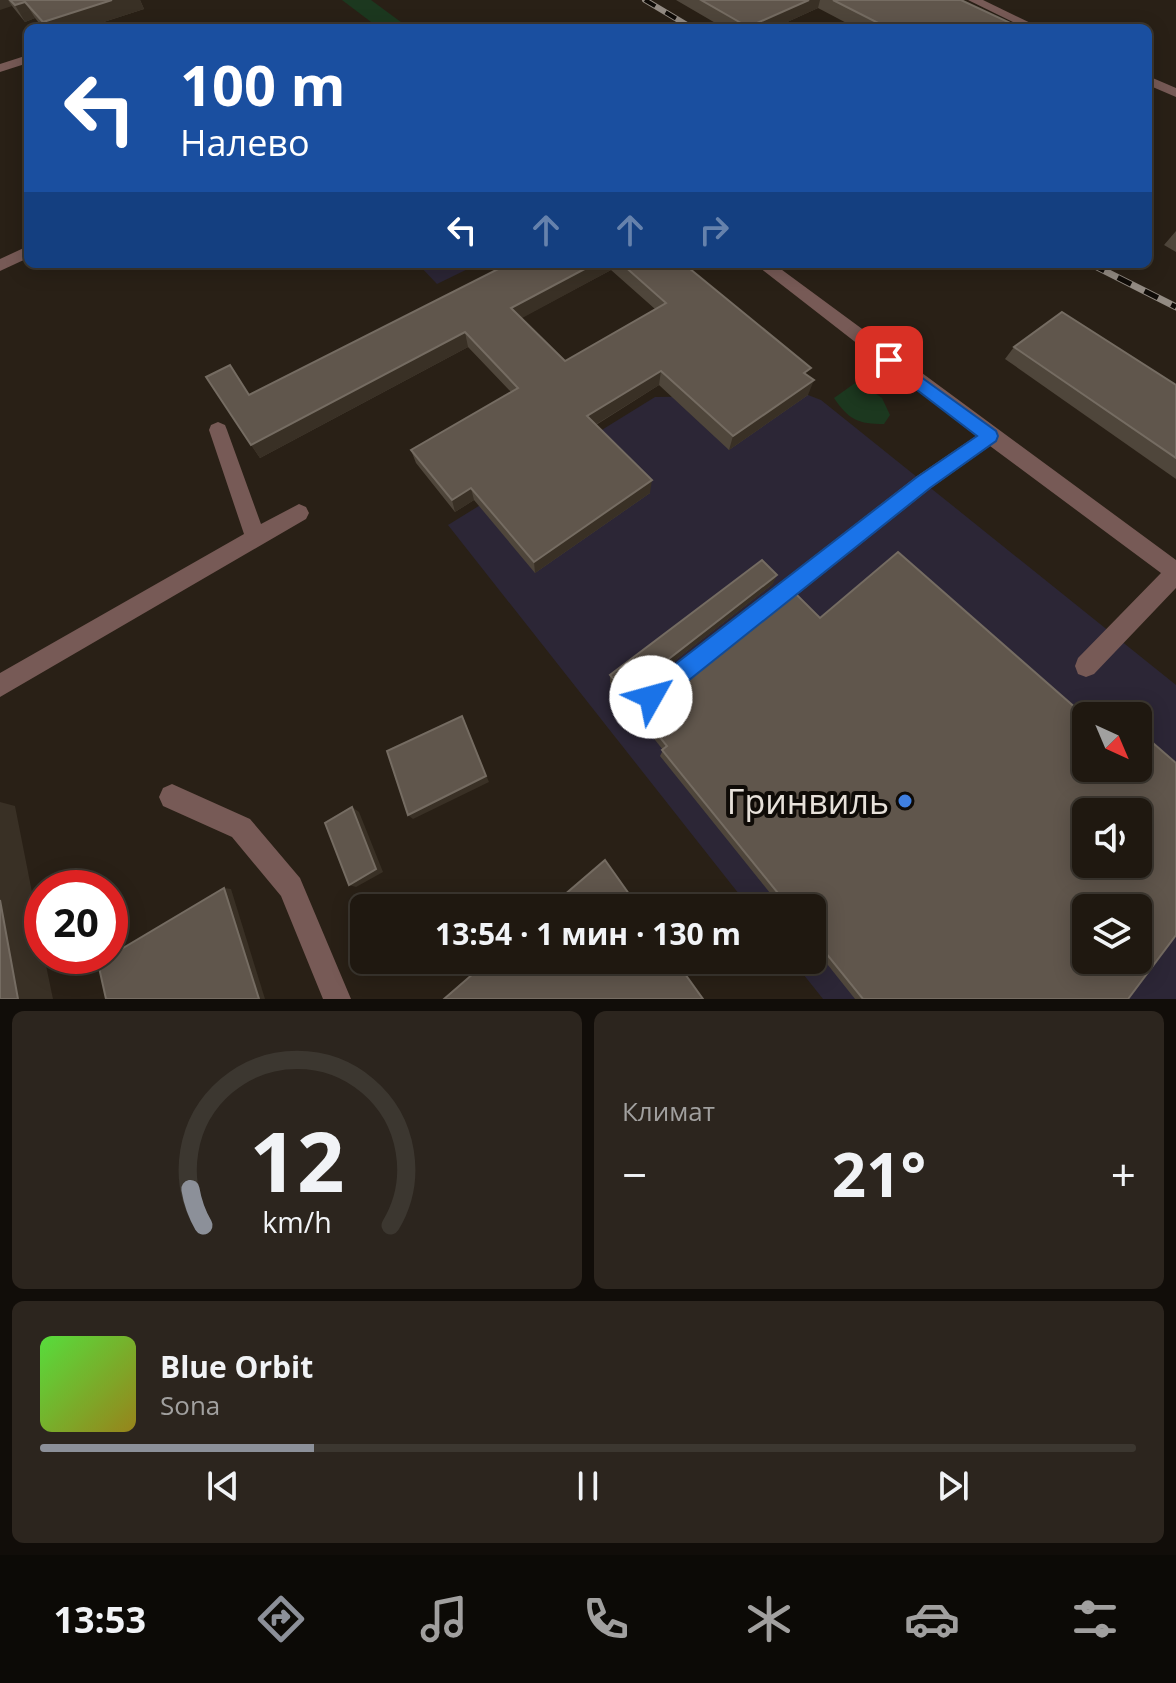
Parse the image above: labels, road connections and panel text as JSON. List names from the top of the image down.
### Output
{
  "places": ["Гринвиль"],
  "north": "bottom right",
  "page": {
    "turn": ["100 m", "Налево"],
    "limit": "20",
    "trip": "13:54 · 1 мин · 130 m",
    "tile": "Климат",
    "heat": ["−", "21°", "+"],
    "song": ["Blue Orbit", "Sona"],
    "tabs": "13:53",
    "gauge": ["12", "km/h"]
  }
}
